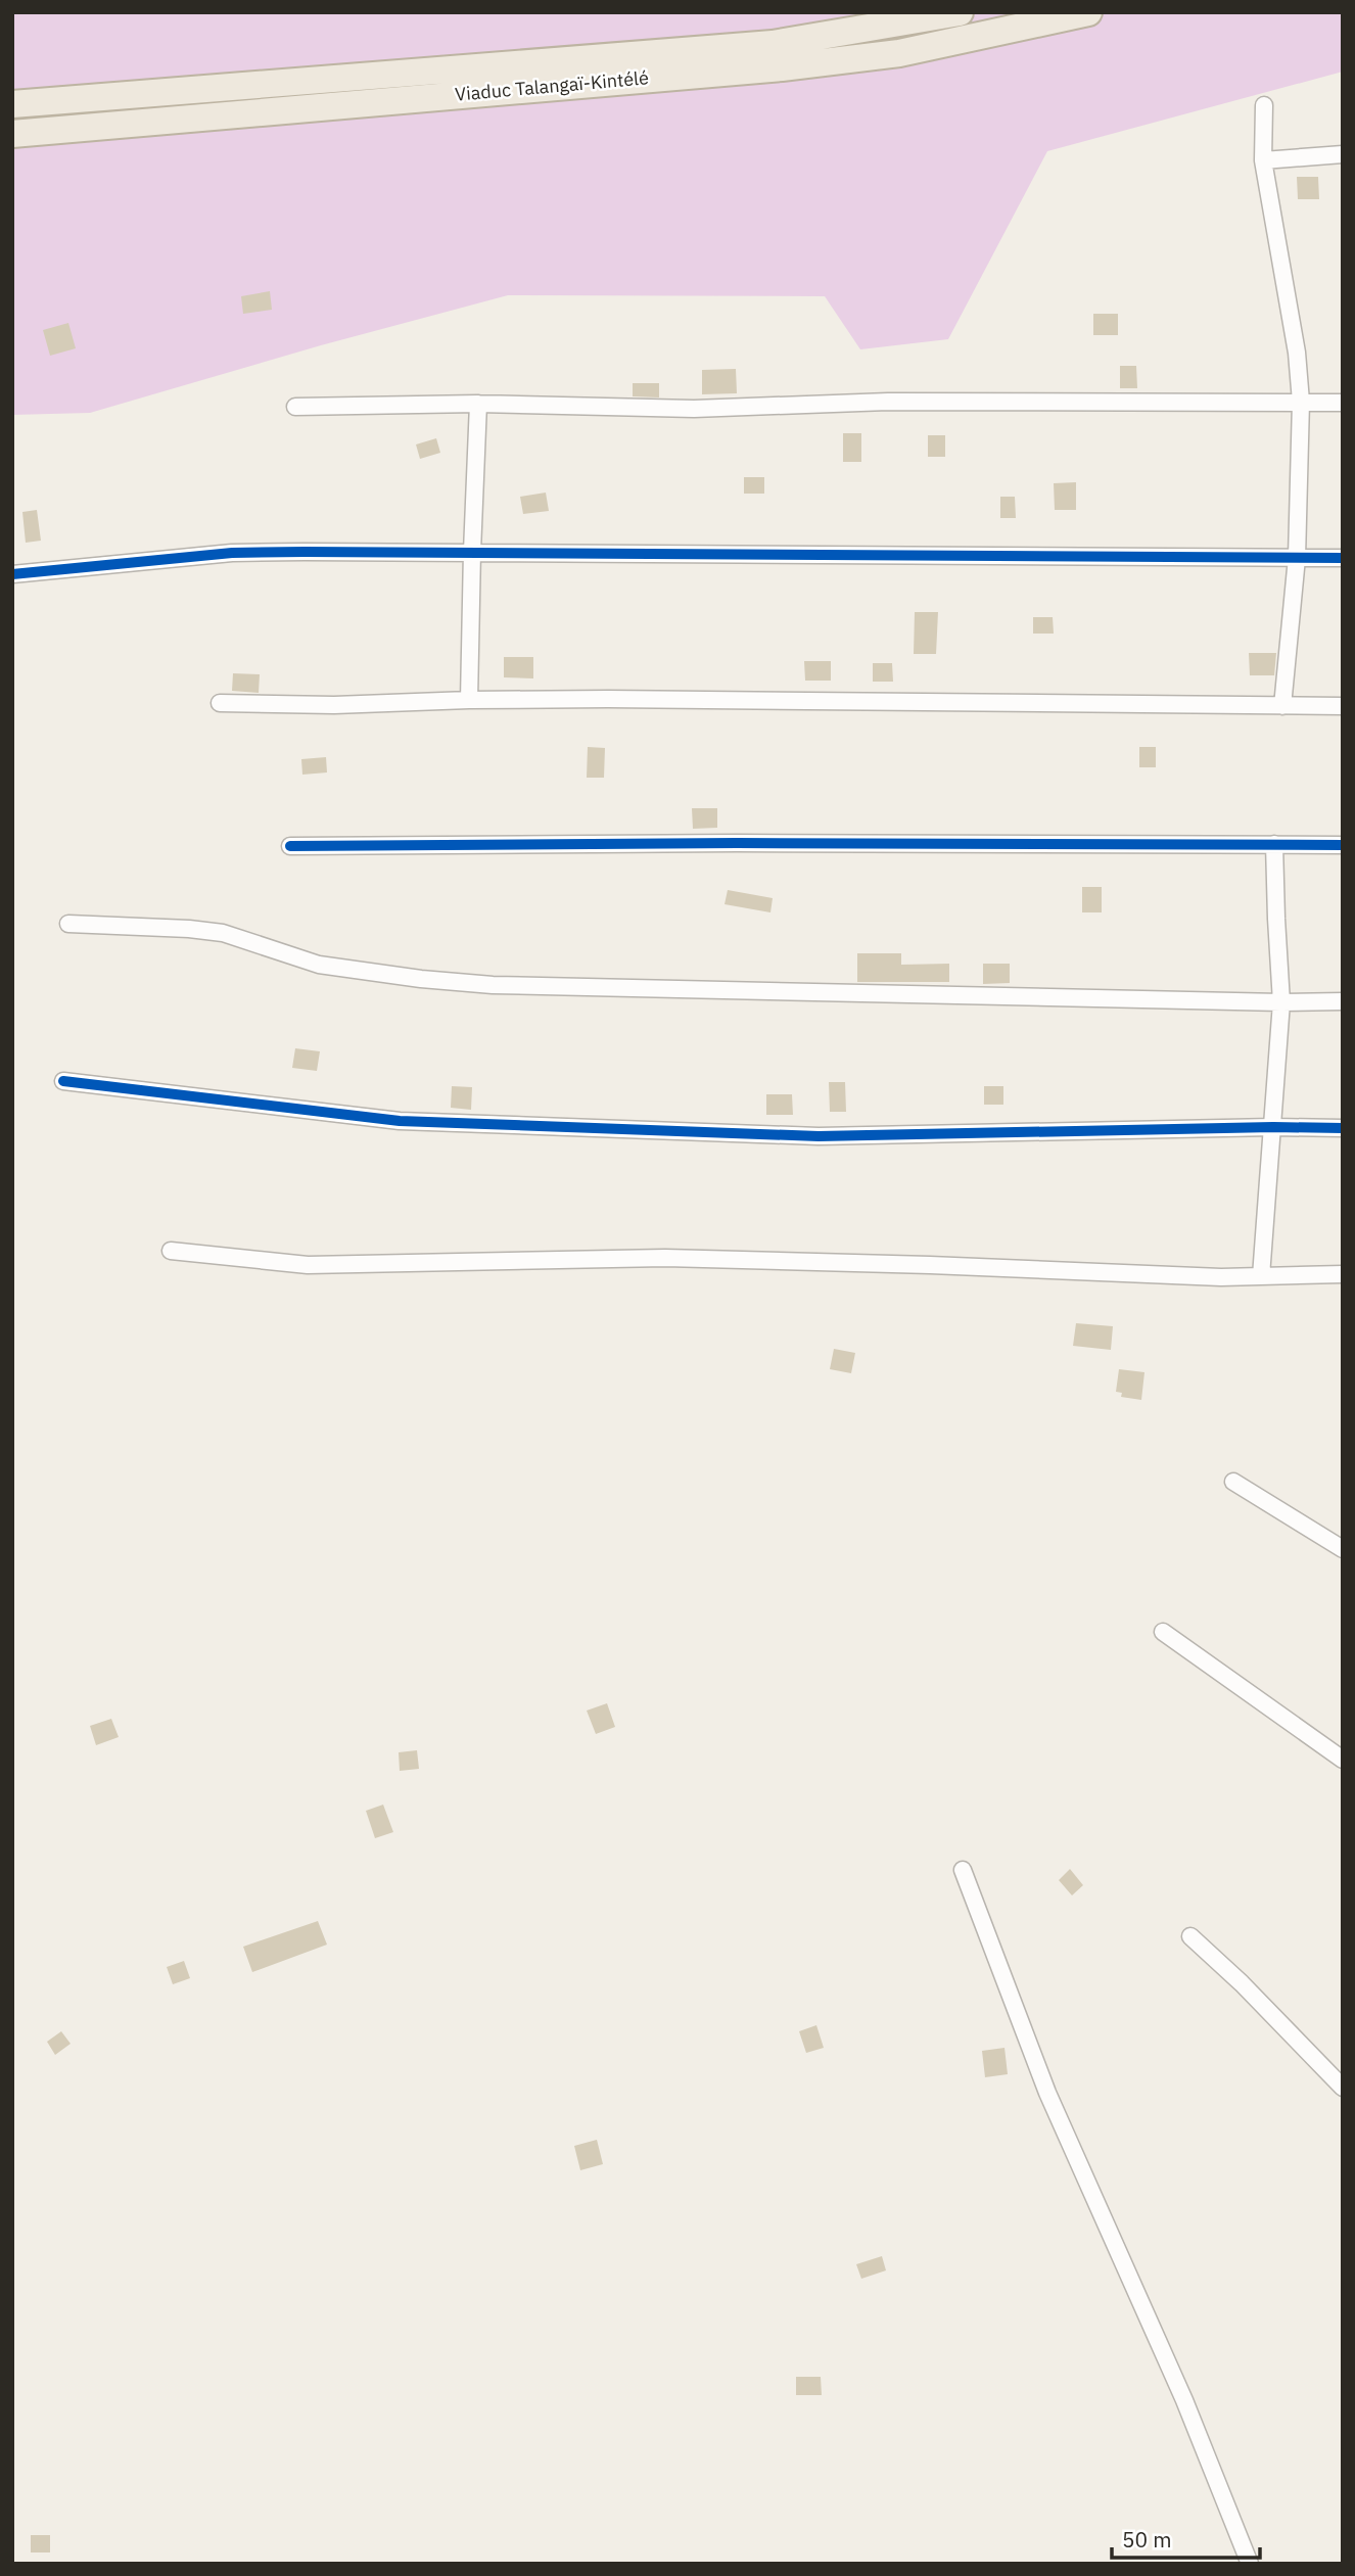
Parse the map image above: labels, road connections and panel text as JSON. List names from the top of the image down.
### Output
{
  "streets": {
    "highway": ["Viaduc Talangaï-Kintélé"]
  },
  "scale_bar": "50 m"
}
